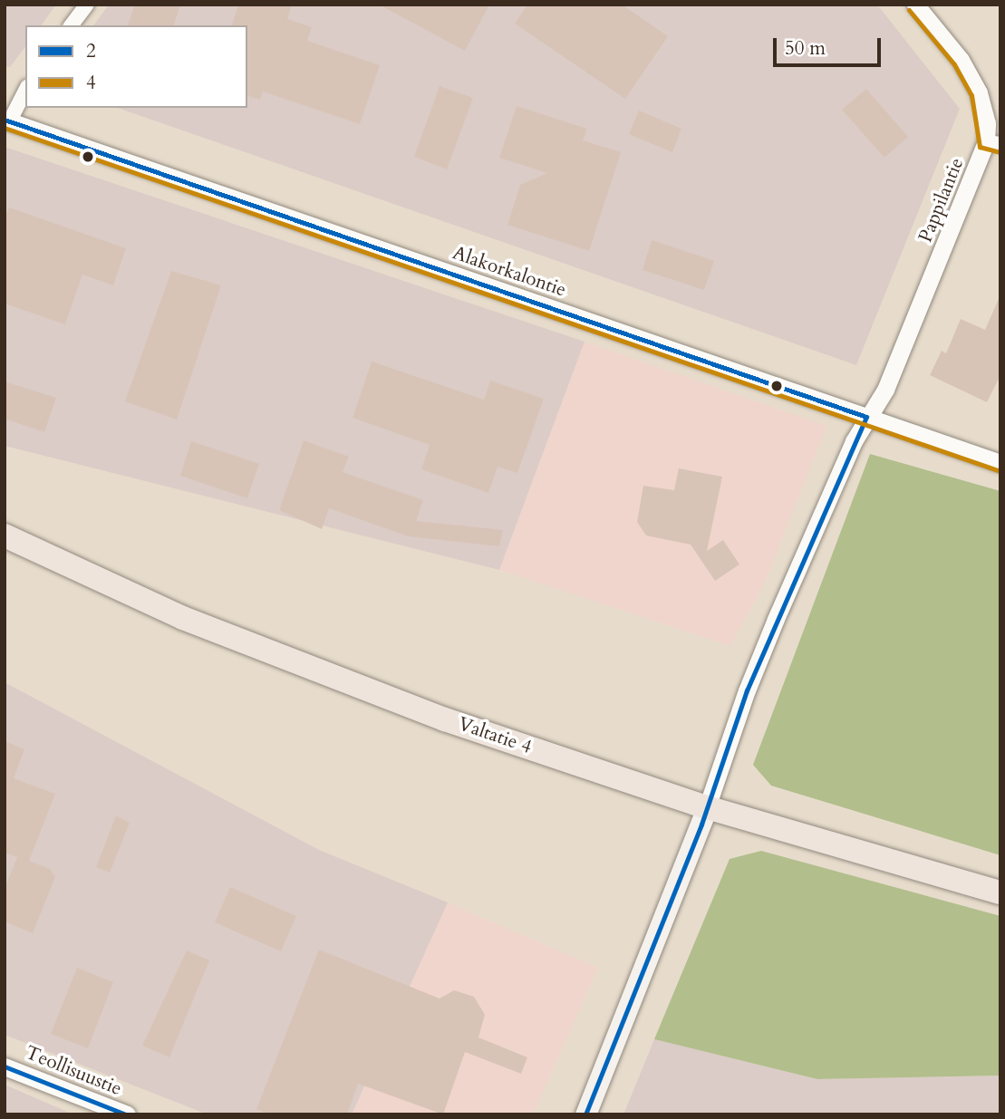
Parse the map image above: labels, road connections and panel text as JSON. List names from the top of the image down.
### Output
{
  "streets": {
    "highway": ["Valtatie 4"],
    "street": ["Pappilantie", "Alakorkalontie", "Teollisuustie"]
  },
  "crossings": [
    ["Pappilantie", "Alakorkalontie"],
    ["Pappilantie", "Valtatie 4"]
  ],
  "lines": ["transit line 4", "transit line 2"],
  "legend": ["2", "4"],
  "scale_bar": "50 m"
}
